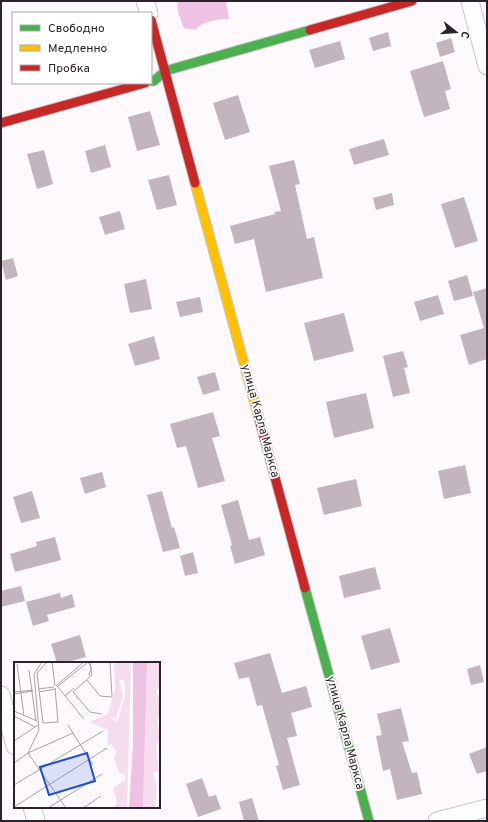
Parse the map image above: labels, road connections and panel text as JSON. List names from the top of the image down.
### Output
{
  "streets": {
    "street": ["улица Карла Маркса"]
  },
  "legend": ["Свободно", "Медленно", "Пробка"],
  "north": "right"
}
